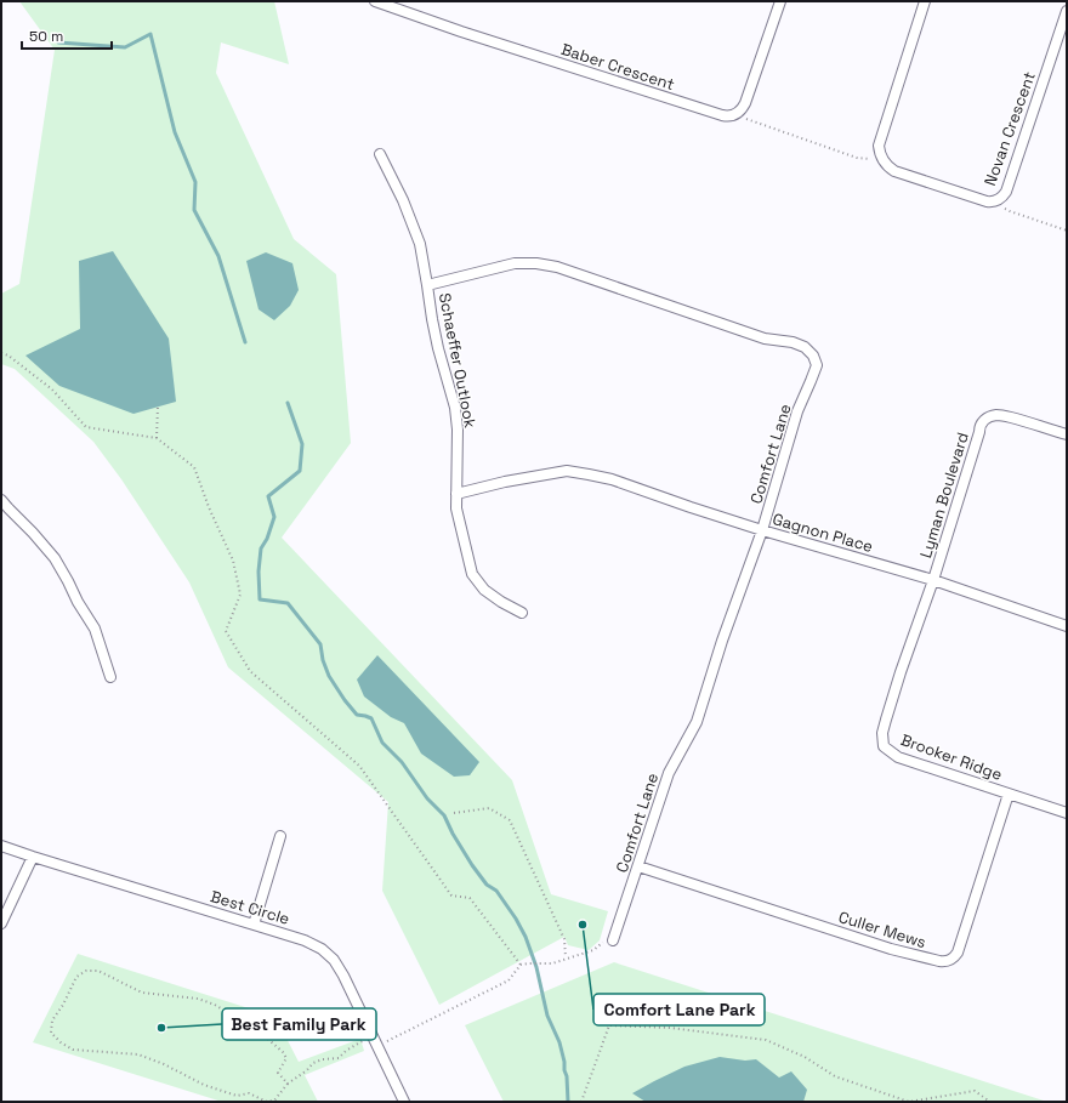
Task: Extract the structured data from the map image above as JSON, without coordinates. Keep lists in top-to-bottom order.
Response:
{
  "streets": {
    "street": [
      "Baber Crescent",
      "Novan Crescent",
      "Schaeffer Outlook",
      "Comfort Lane",
      "Lyman Boulevard",
      "Gagnon Place",
      "Brooker Ridge",
      "Best Circle",
      "Culler Mews"
    ]
  },
  "crossings": [
    ["Schaeffer Outlook", "Comfort Lane"],
    ["Schaeffer Outlook", "Gagnon Place"],
    ["Comfort Lane", "Gagnon Place"],
    ["Comfort Lane", "Culler Mews"],
    ["Lyman Boulevard", "Gagnon Place"],
    ["Lyman Boulevard", "Brooker Ridge"],
    ["Gagnon Place", "Brooker Ridge"],
    ["Brooker Ridge", "Culler Mews"]
  ],
  "places": ["Comfort Lane Park", "Best Family Park"],
  "scale_bar": "50 m"
}
